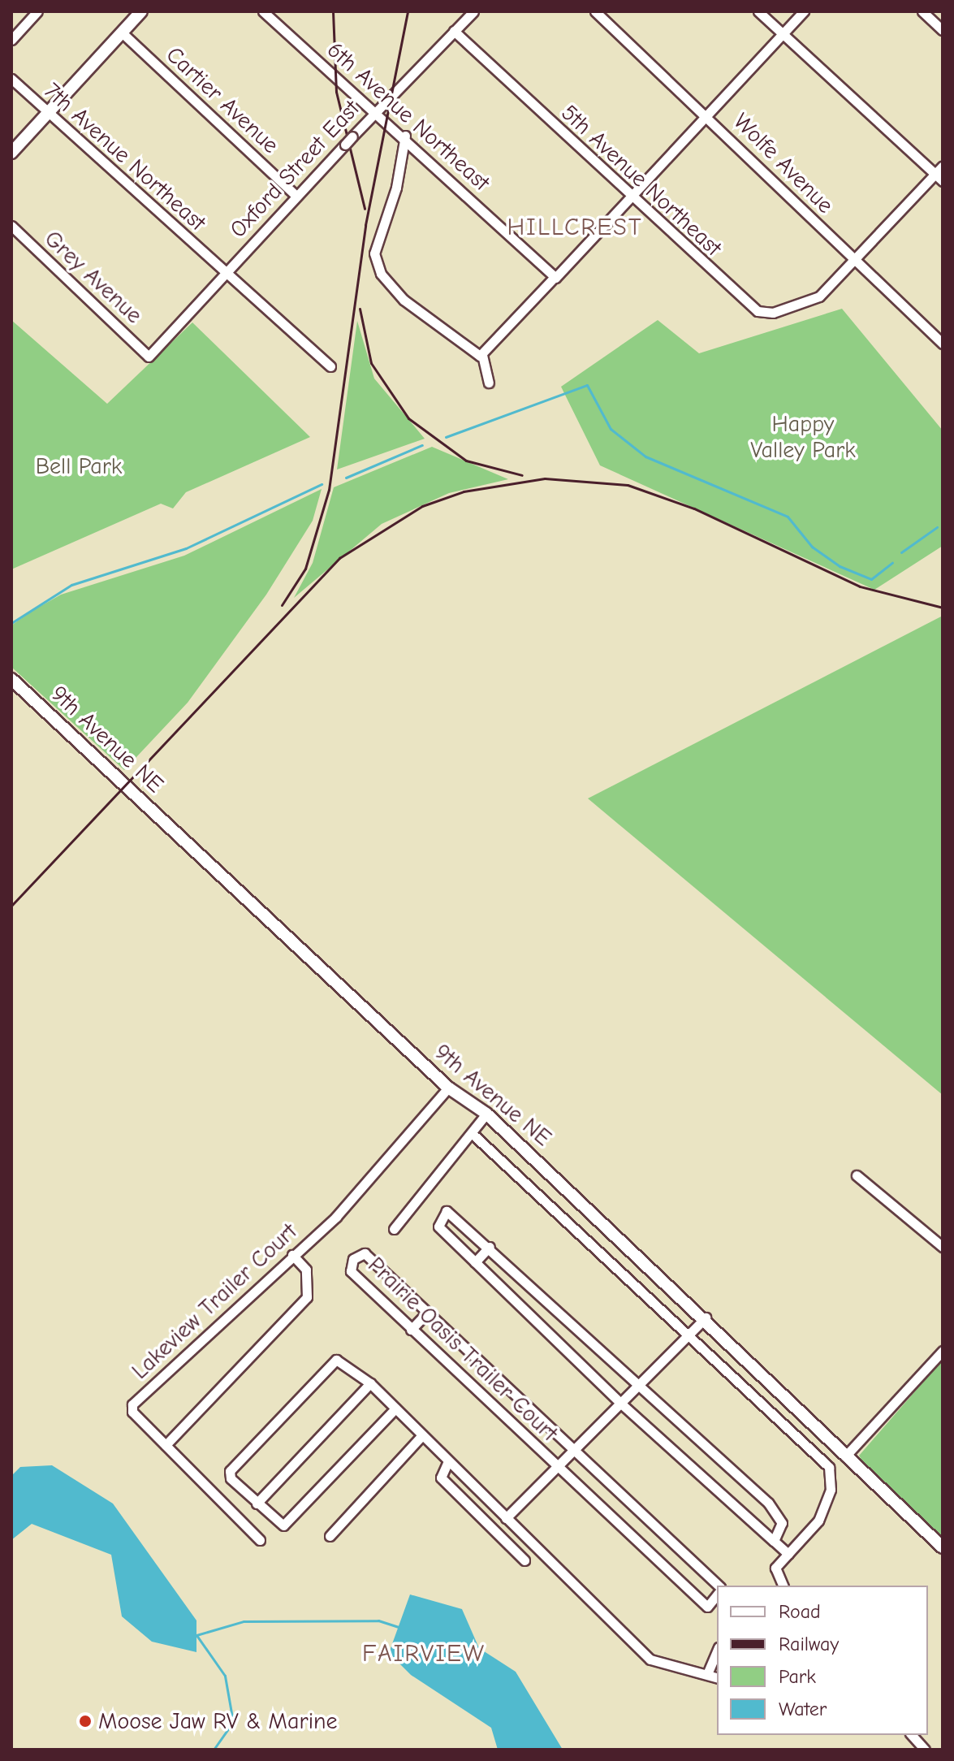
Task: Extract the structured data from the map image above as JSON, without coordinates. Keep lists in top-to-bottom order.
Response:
{
  "streets": {
    "street": [
      "Cartier Avenue",
      "6th Avenue Northeast",
      "7th Avenue Northeast",
      "Wolfe Avenue",
      "Oxford Street East",
      "5th Avenue Northeast",
      "Grey Avenue",
      "9th Avenue NE",
      "Lakeview Trailer Court",
      "Prairie Oasis Trailer Court"
    ]
  },
  "crossings": [
    ["Cartier Avenue", "Oxford Street East"],
    ["6th Avenue Northeast", "Oxford Street East"],
    ["7th Avenue Northeast", "Oxford Street East"],
    ["Wolfe Avenue", "5th Avenue Northeast"],
    ["Oxford Street East", "5th Avenue Northeast"],
    ["Oxford Street East", "Grey Avenue"],
    ["9th Avenue NE", "Lakeview Trailer Court"]
  ],
  "districts": ["HILLCREST", "FAIRVIEW"],
  "parks": ["Happy Valley Park", "Bell Park"],
  "places": ["Moose Jaw RV & Marine"],
  "legend": [
    "Road",
    "Railway",
    "Park",
    "Water"
  ]
}
